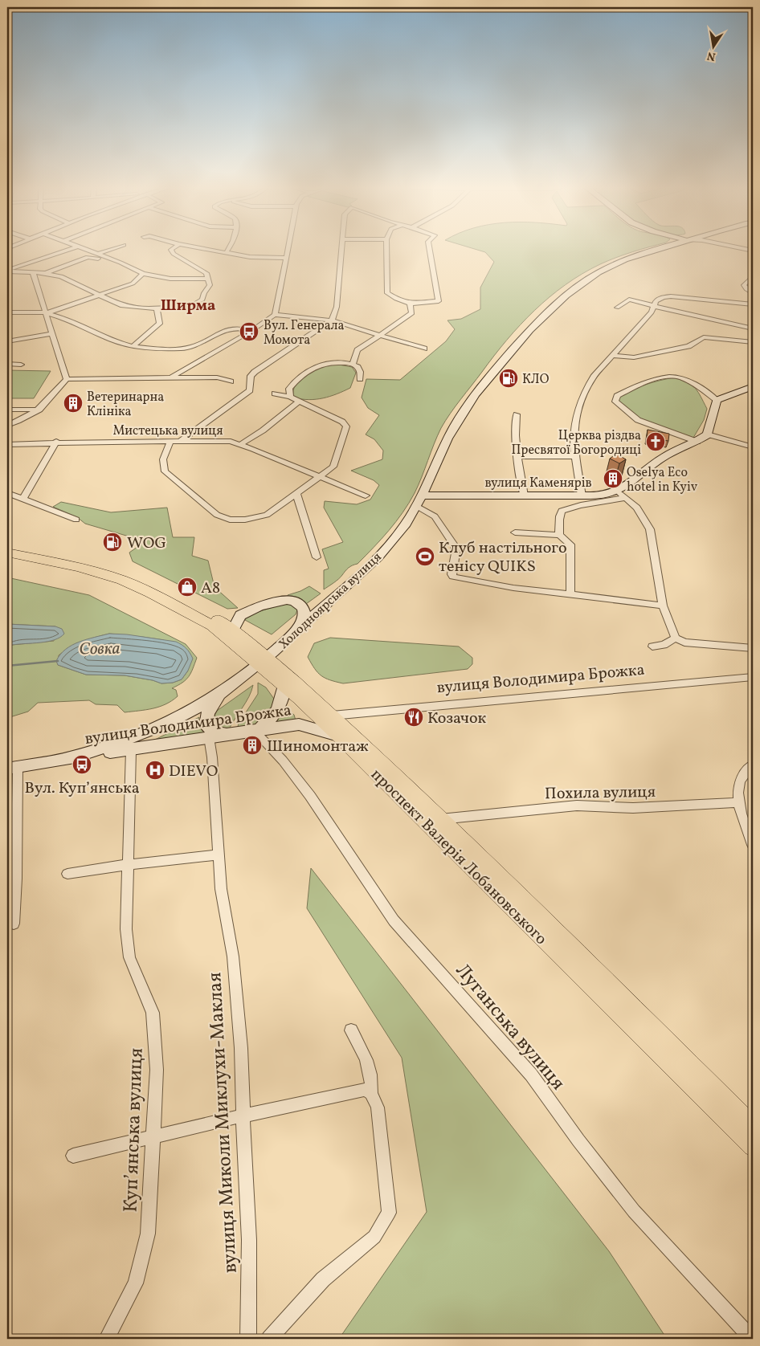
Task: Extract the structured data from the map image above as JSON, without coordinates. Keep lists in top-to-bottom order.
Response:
{
  "streets": {
    "main road": [
      "вулиця Каменярів",
      "Холодноярська вулиця",
      "вулиця Володимира Брожка",
      "проспект Валерія Лобановського"
    ],
    "street": [
      "Мистецька вулиця",
      "Похила вулиця",
      "Луганська вулиця",
      "вулиця Миколи Миклухи-Маклая",
      "Купʼянська вулиця"
    ]
  },
  "crossings": [
    ["вулиця Каменярів", "Холодноярська вулиця"],
    ["Холодноярська вулиця", "вулиця Володимира Брожка"],
    ["Холодноярська вулиця", "проспект Валерія Лобановського"],
    ["вулиця Володимира Брожка", "проспект Валерія Лобановського"],
    ["вулиця Володимира Брожка", "Луганська вулиця"],
    ["вулиця Володимира Брожка", "вулиця Миколи Миклухи-Маклая"],
    ["вулиця Володимира Брожка", "Купʼянська вулиця"],
    ["Похила вулиця", "проспект Валерія Лобановського"]
  ],
  "districts": ["Ширма"],
  "water": ["Совка"],
  "places": {
    "bus stop": ["Вул. Генерала Момота", "Вул. Куп’янська"],
    "fuel station": ["КЛО", "WOG"],
    "building": ["Ветеринарна Клініка", "Oselya Eco hotel in Kyiv", "Шиномонтаж"],
    "church": ["Церква різдва Пресвятої Богородиці"],
    "sports": ["Клуб настільного тенісу QUIKS"],
    "shop": ["А8"],
    "restaurant": ["Козачок"],
    "hospital": ["DIEVO"]
  },
  "north": "bottom"
}
